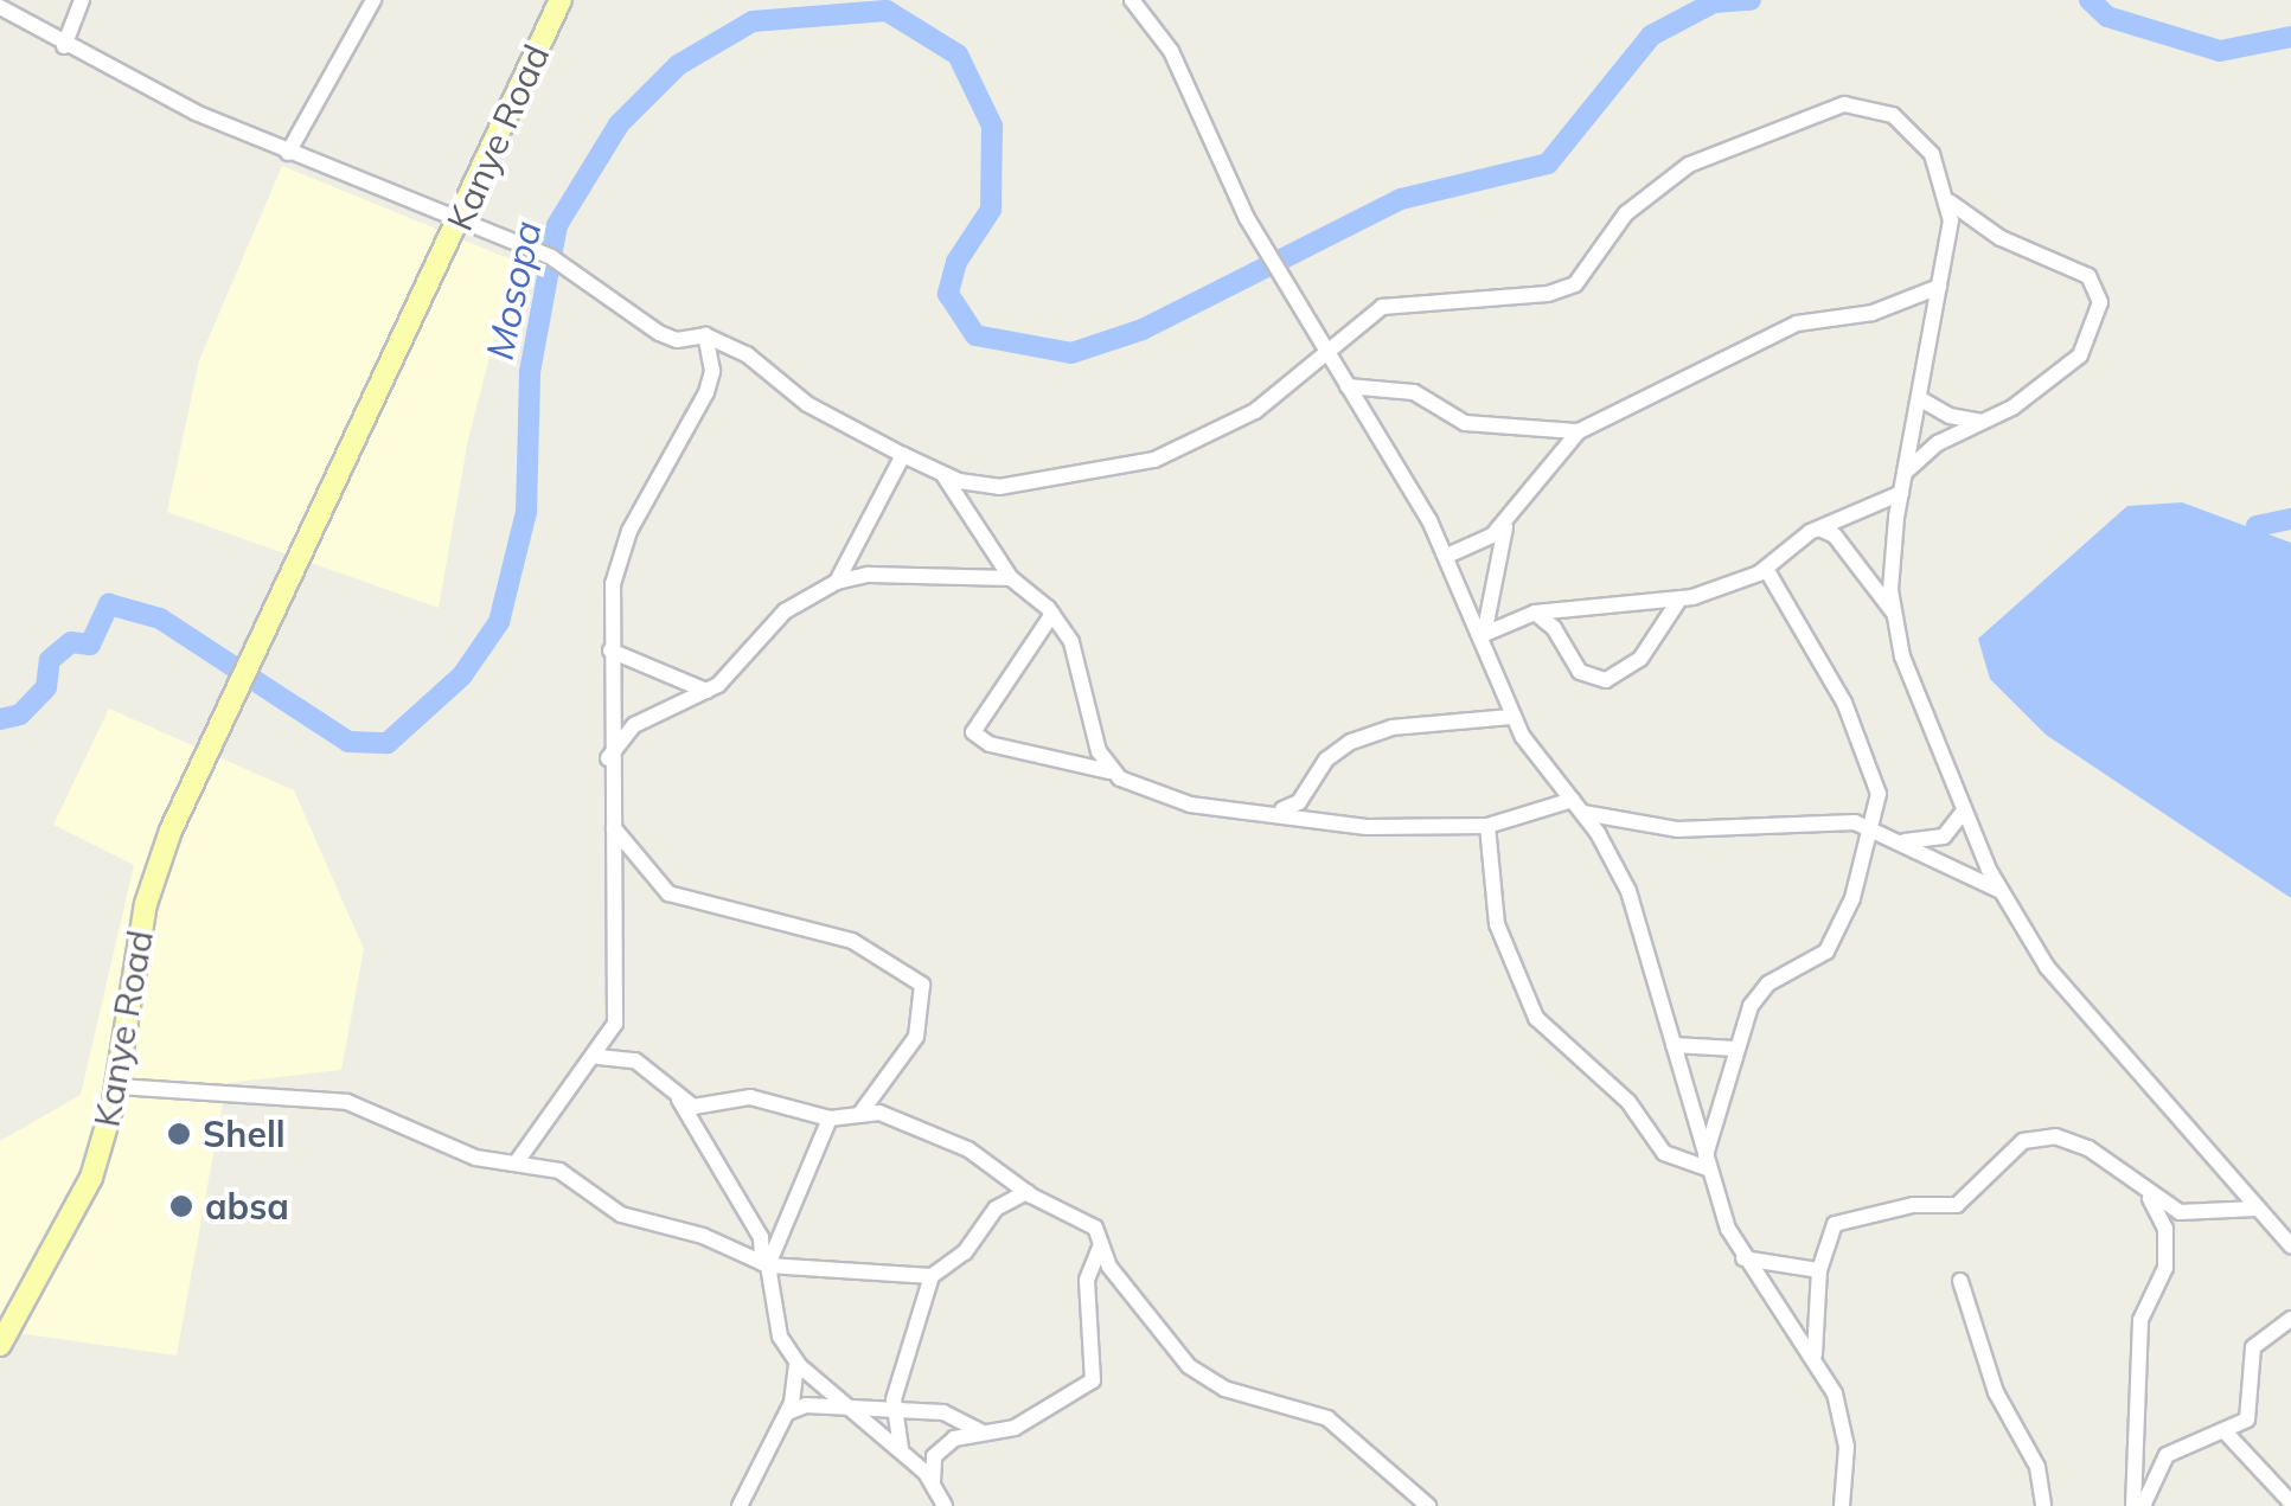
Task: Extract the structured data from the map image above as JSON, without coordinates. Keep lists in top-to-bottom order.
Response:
{
  "streets": {
    "main road": ["Kanye Road"]
  },
  "water": ["Mosopa"],
  "places": ["Shell", "absa"]
}
